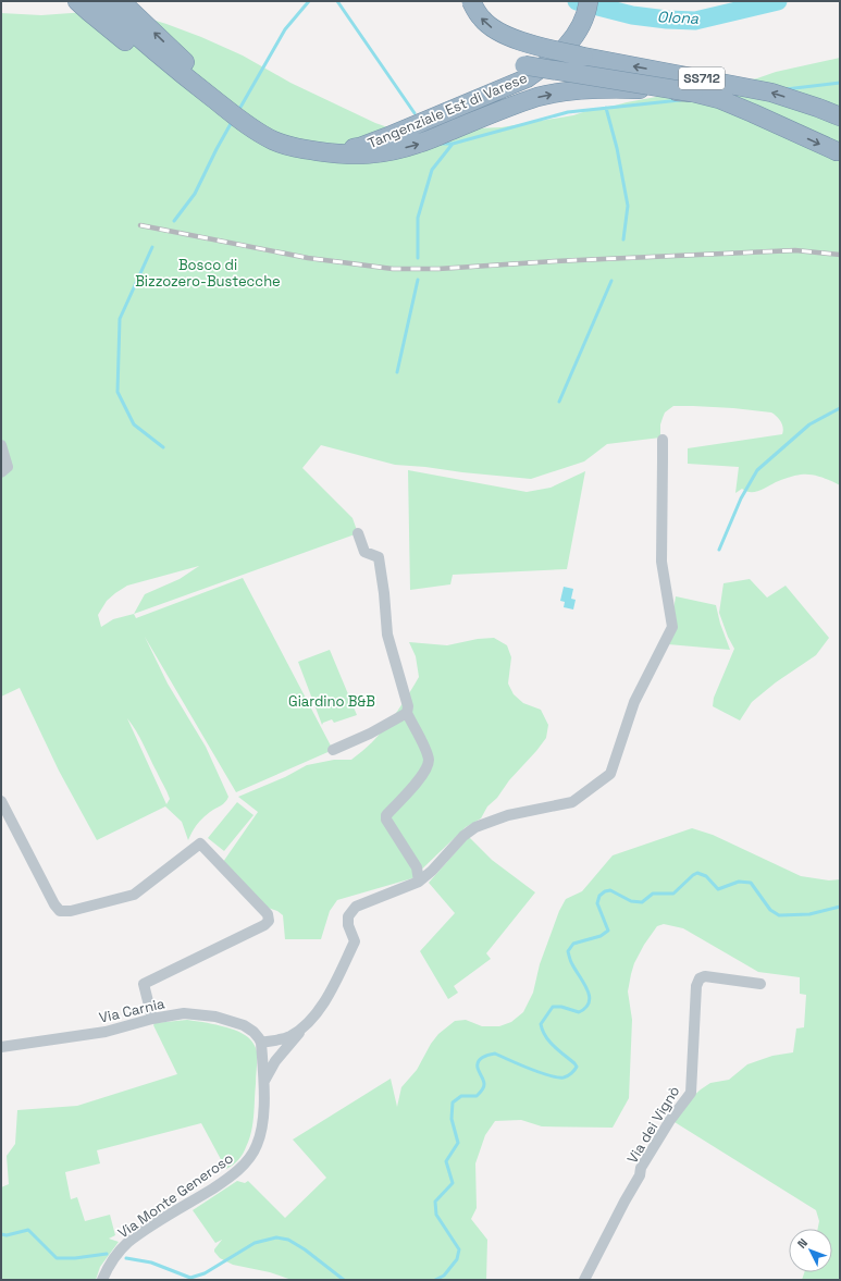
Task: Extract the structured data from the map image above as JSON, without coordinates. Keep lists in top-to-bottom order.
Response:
{
  "streets": {
    "highway": ["SS712", "Tangenziale Est di Varese"],
    "street": ["Via Carnia", "Via dei Vignò", "Via Monte Generoso"]
  },
  "crossings": [
    ["Via Carnia", "Via Monte Generoso"]
  ],
  "water": ["Olona"],
  "parks": ["Bosco di Bizzozero-Bustecche", "Giardino B&B"],
  "north": "top left"
}
